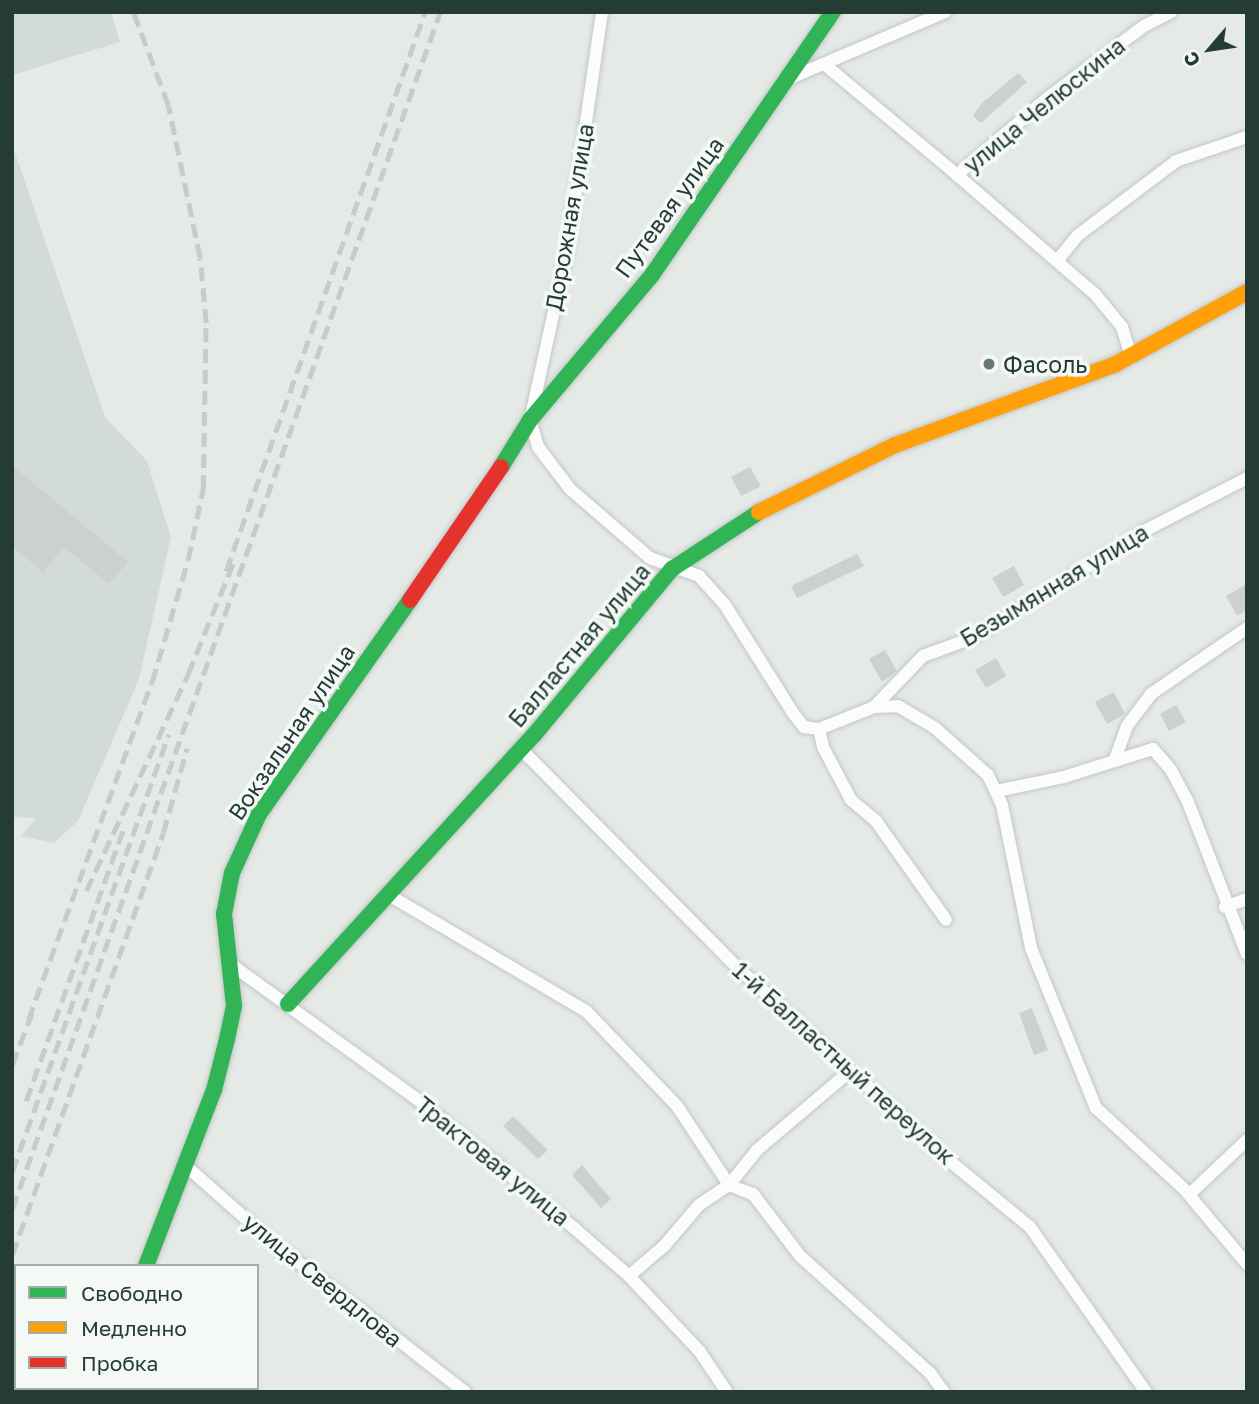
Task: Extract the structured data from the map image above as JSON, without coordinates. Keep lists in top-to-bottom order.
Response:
{
  "streets": {
    "street": [
      "улица Челюскина",
      "Путевая улица",
      "Дорожная улица",
      "Безымянная улица",
      "Балластная улица",
      "Вокзальная улица",
      "1-й Балластный переулок",
      "Трактовая улица",
      "улица Свердлова"
    ]
  },
  "crossings": [
    ["Путевая улица", "Дорожная улица"],
    ["Путевая улица", "Вокзальная улица"],
    ["Дорожная улица", "Вокзальная улица"],
    ["Балластная улица", "1-й Балластный переулок"],
    ["Балластная улица", "Трактовая улица"],
    ["Вокзальная улица", "Трактовая улица"],
    ["Вокзальная улица", "улица Свердлова"]
  ],
  "places": ["Фасоль"],
  "legend": ["Свободно", "Медленно", "Пробка"],
  "north": "bottom left"
}
